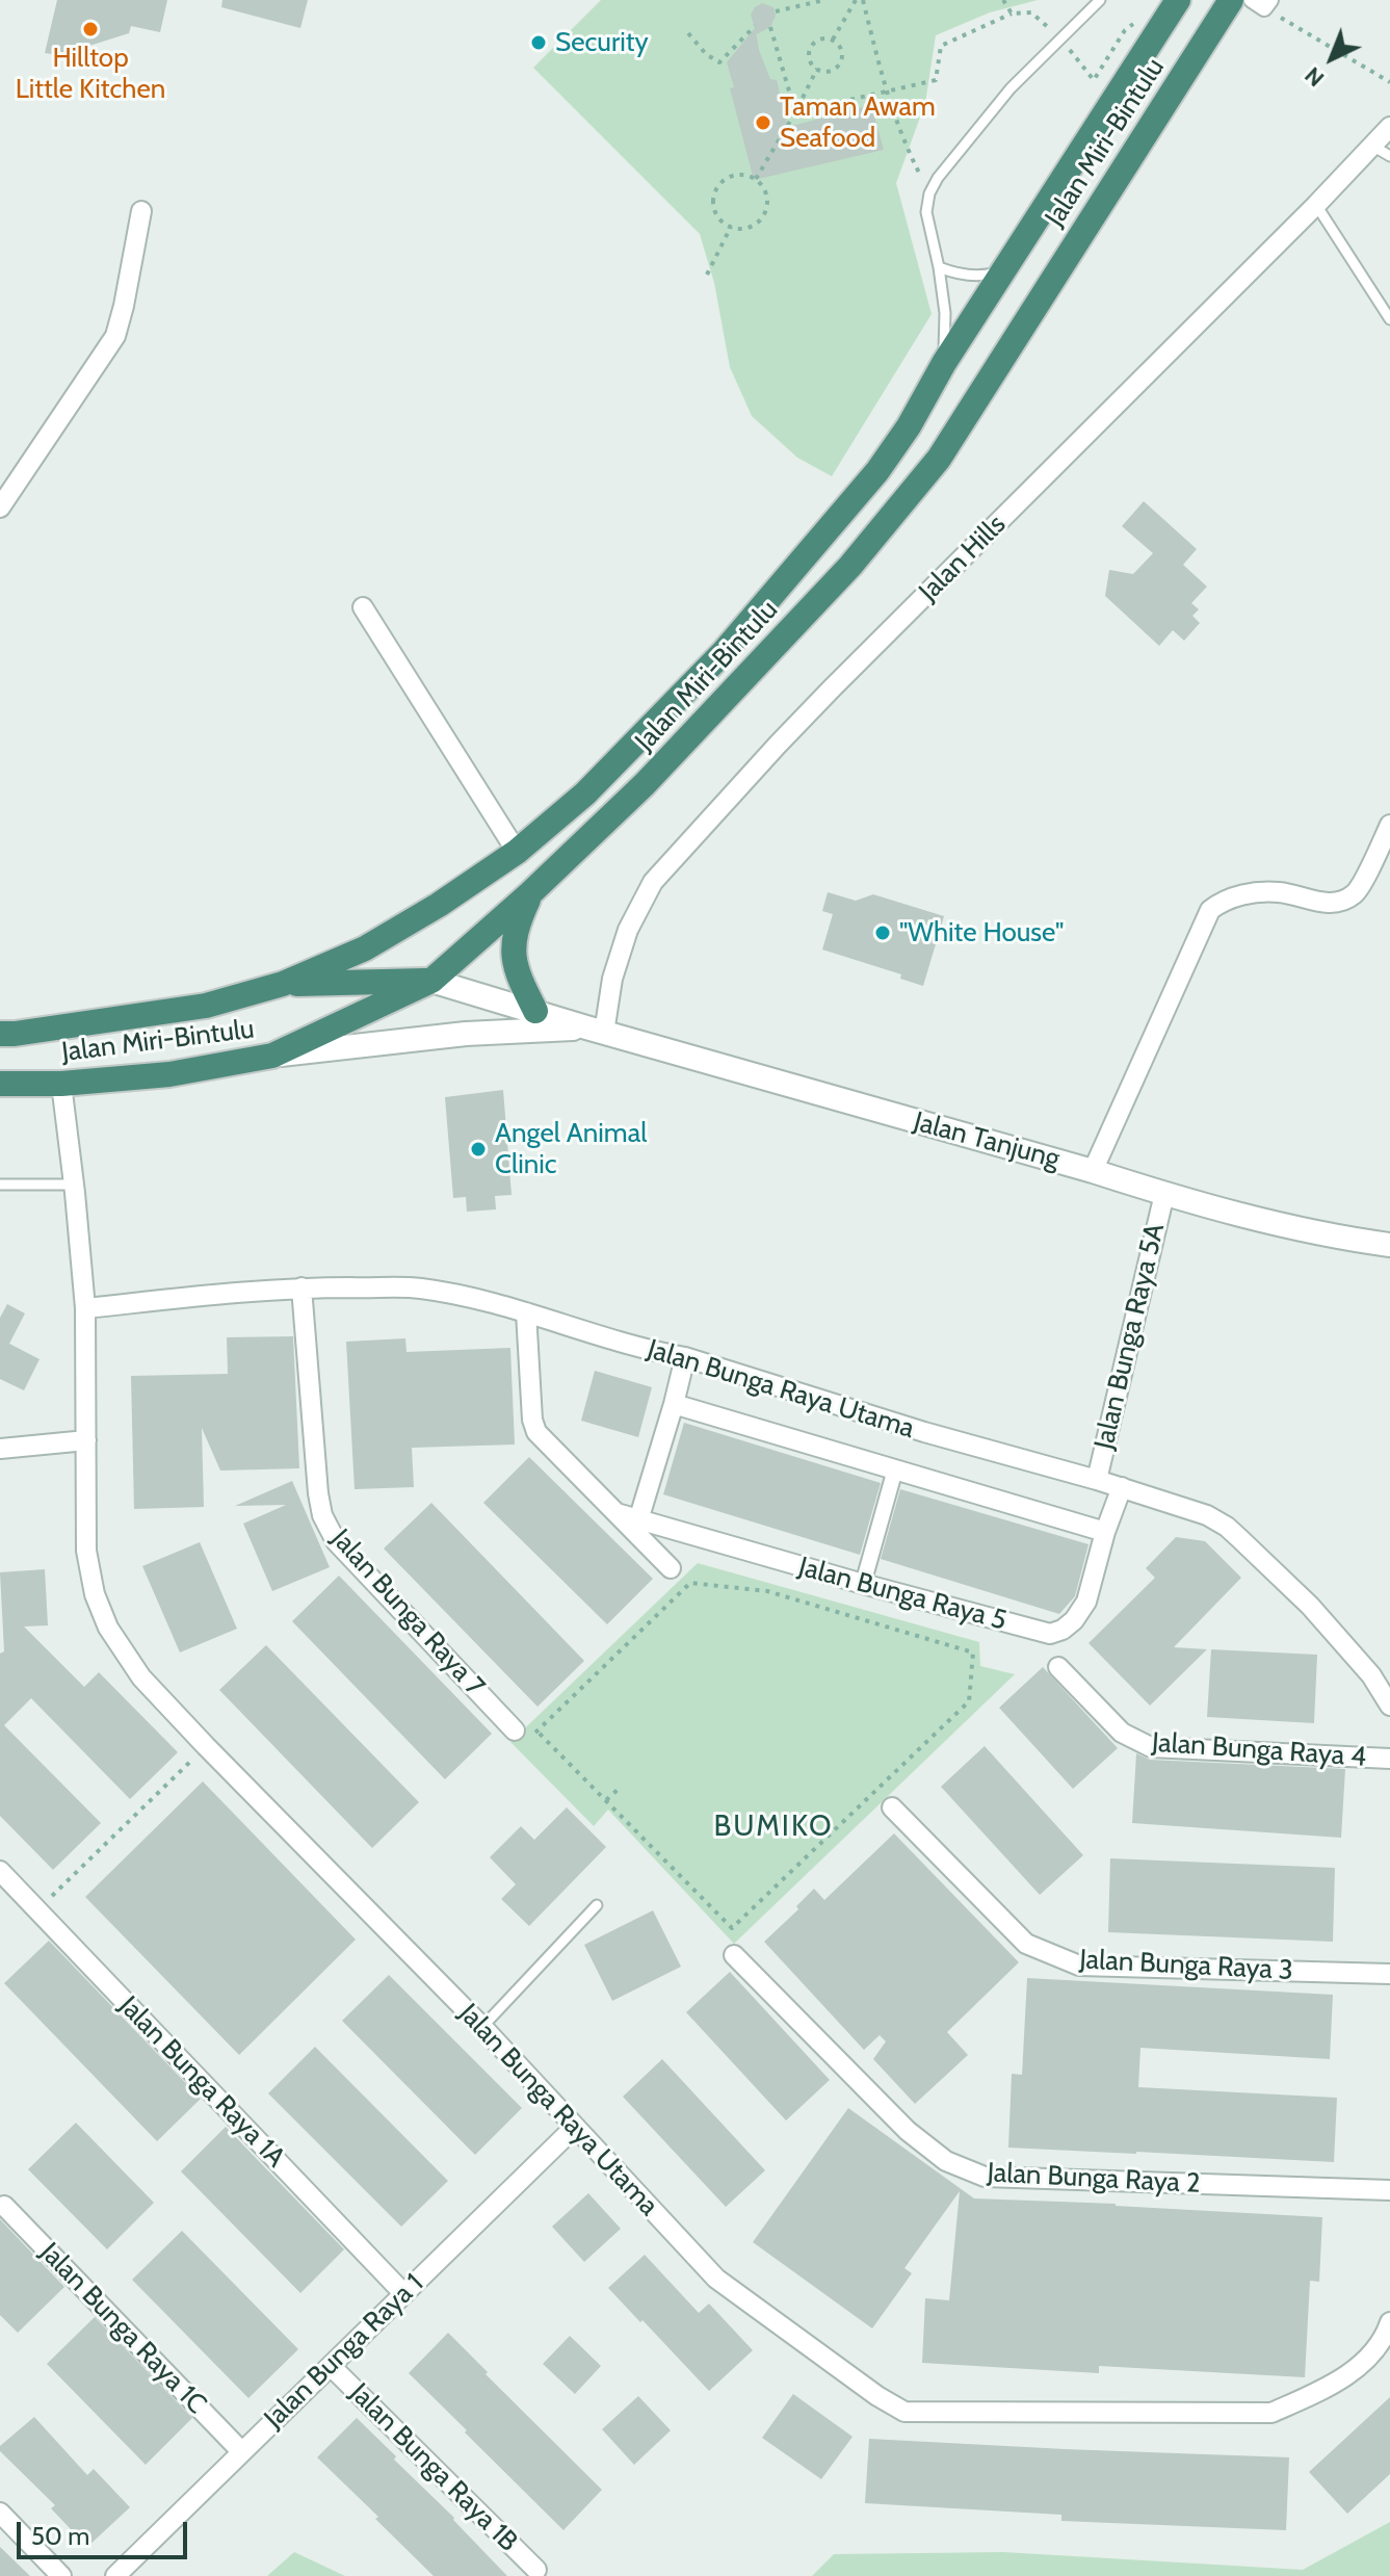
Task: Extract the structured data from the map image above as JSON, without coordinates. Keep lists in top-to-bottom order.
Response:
{
  "streets": {
    "highway": ["Jalan Miri-Bintulu"],
    "street": [
      "Jalan Hills",
      "Jalan Tanjung",
      "Jalan Bunga Raya 5A",
      "Jalan Bunga Raya Utama",
      "Jalan Bunga Raya 5",
      "Jalan Bunga Raya 7",
      "Jalan Bunga Raya 4",
      "Jalan Bunga Raya 3",
      "Jalan Bunga Raya 1A",
      "Jalan Bunga Raya 2",
      "Jalan Bunga Raya 1C",
      "Jalan Bunga Raya 1",
      "Jalan Bunga Raya 1B"
    ]
  },
  "crossings": [
    ["Jalan Miri-Bintulu", "Jalan Tanjung"],
    ["Jalan Miri-Bintulu", "Jalan Bunga Raya Utama"],
    ["Jalan Hills", "Jalan Tanjung"],
    ["Jalan Tanjung", "Jalan Bunga Raya 5A"],
    ["Jalan Bunga Raya 5A", "Jalan Bunga Raya Utama"],
    ["Jalan Bunga Raya Utama", "Jalan Bunga Raya 5"],
    ["Jalan Bunga Raya Utama", "Jalan Bunga Raya 7"],
    ["Jalan Bunga Raya Utama", "Jalan Bunga Raya 1"],
    ["Jalan Bunga Raya 1A", "Jalan Bunga Raya 1"],
    ["Jalan Bunga Raya 1C", "Jalan Bunga Raya 1"],
    ["Jalan Bunga Raya 1", "Jalan Bunga Raya 1B"]
  ],
  "districts": ["BUMIKO"],
  "places": [
    "Hilltop Little Kitchen",
    "Security",
    "Taman Awam Seafood",
    "\"White House\"",
    "Angel Animal Clinic"
  ],
  "scale_bar": "50 m",
  "north": "bottom left"
}
